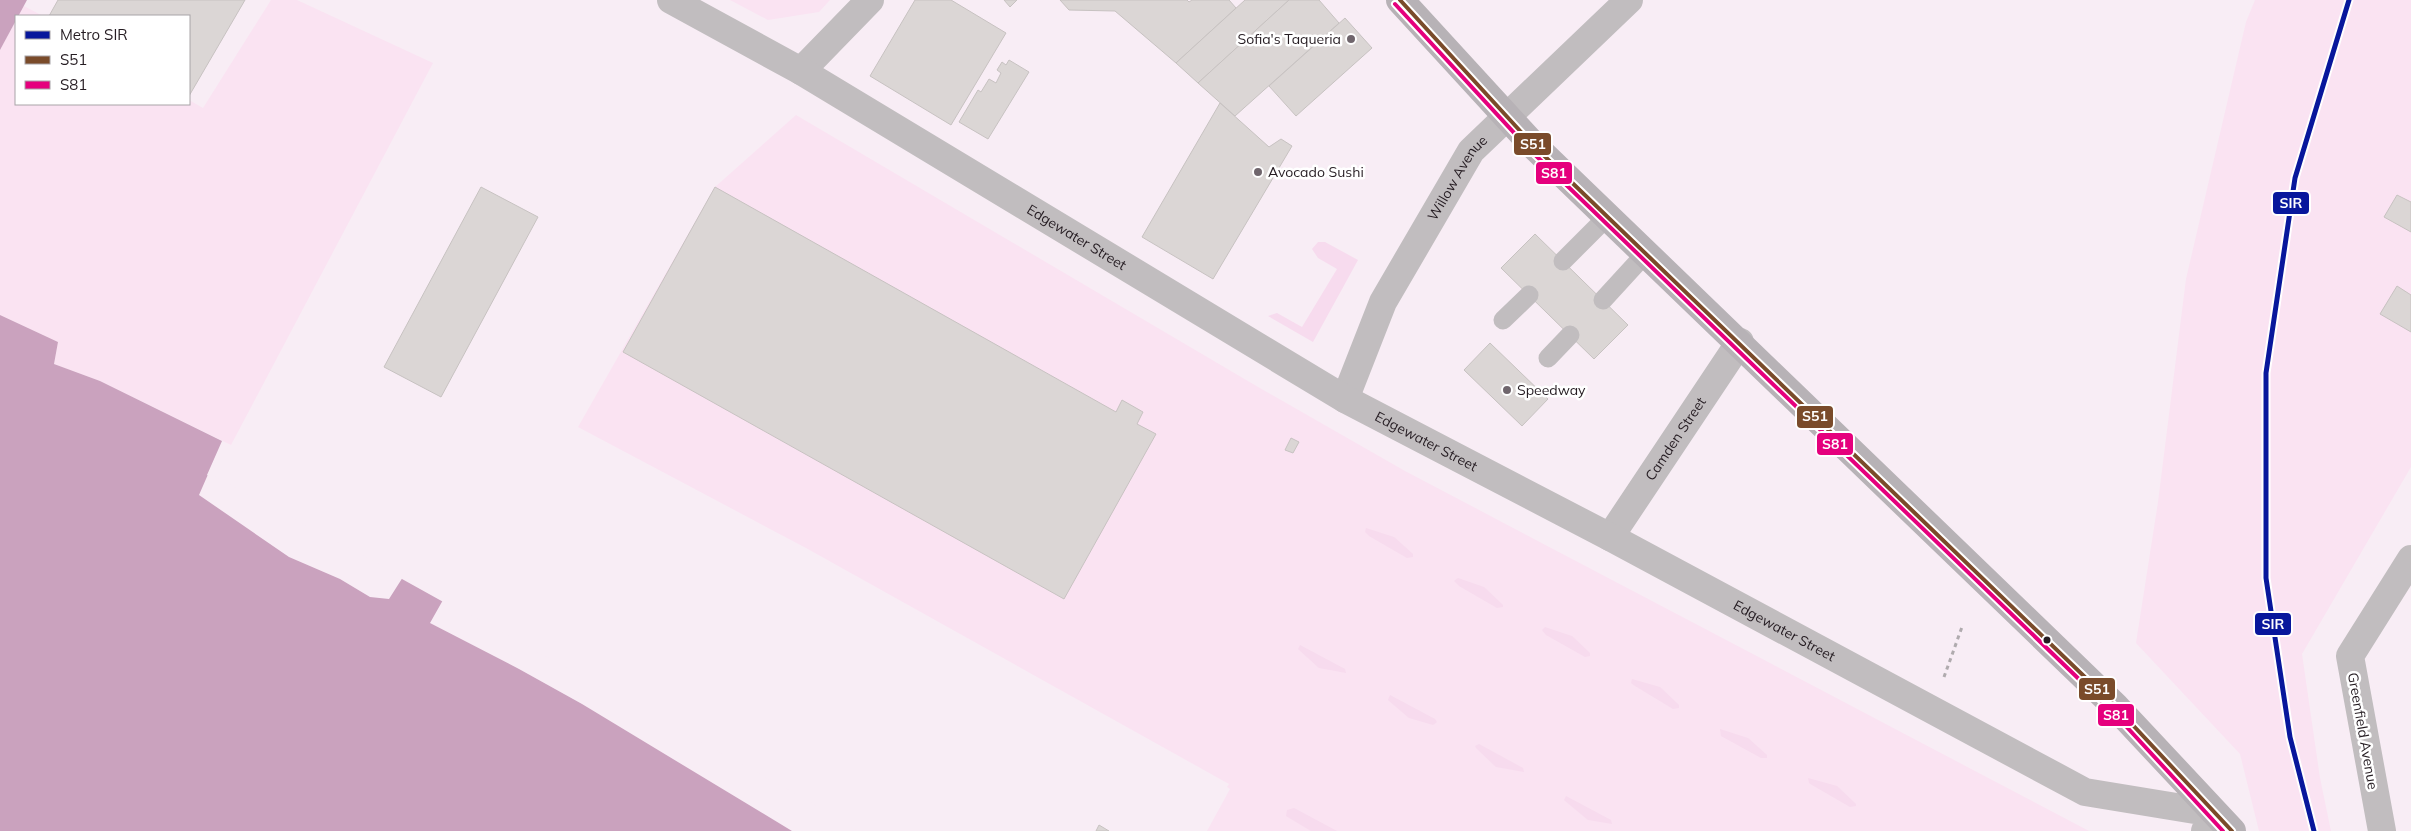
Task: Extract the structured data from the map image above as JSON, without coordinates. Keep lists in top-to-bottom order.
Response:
{
  "streets": {
    "street": [
      "Willow Avenue",
      "Edgewater Street",
      "Camden Street",
      "Greenfield Avenue"
    ]
  },
  "crossings": [
    ["Willow Avenue", "Edgewater Street"],
    ["Edgewater Street", "Camden Street"]
  ],
  "places": ["Sofia's Taqueria", "Avocado Sushi", "Speedway"],
  "lines": ["metro line SIR", "transit line S51", "transit line S81"],
  "legend": ["Metro SIR", "S51", "S81"]
}
